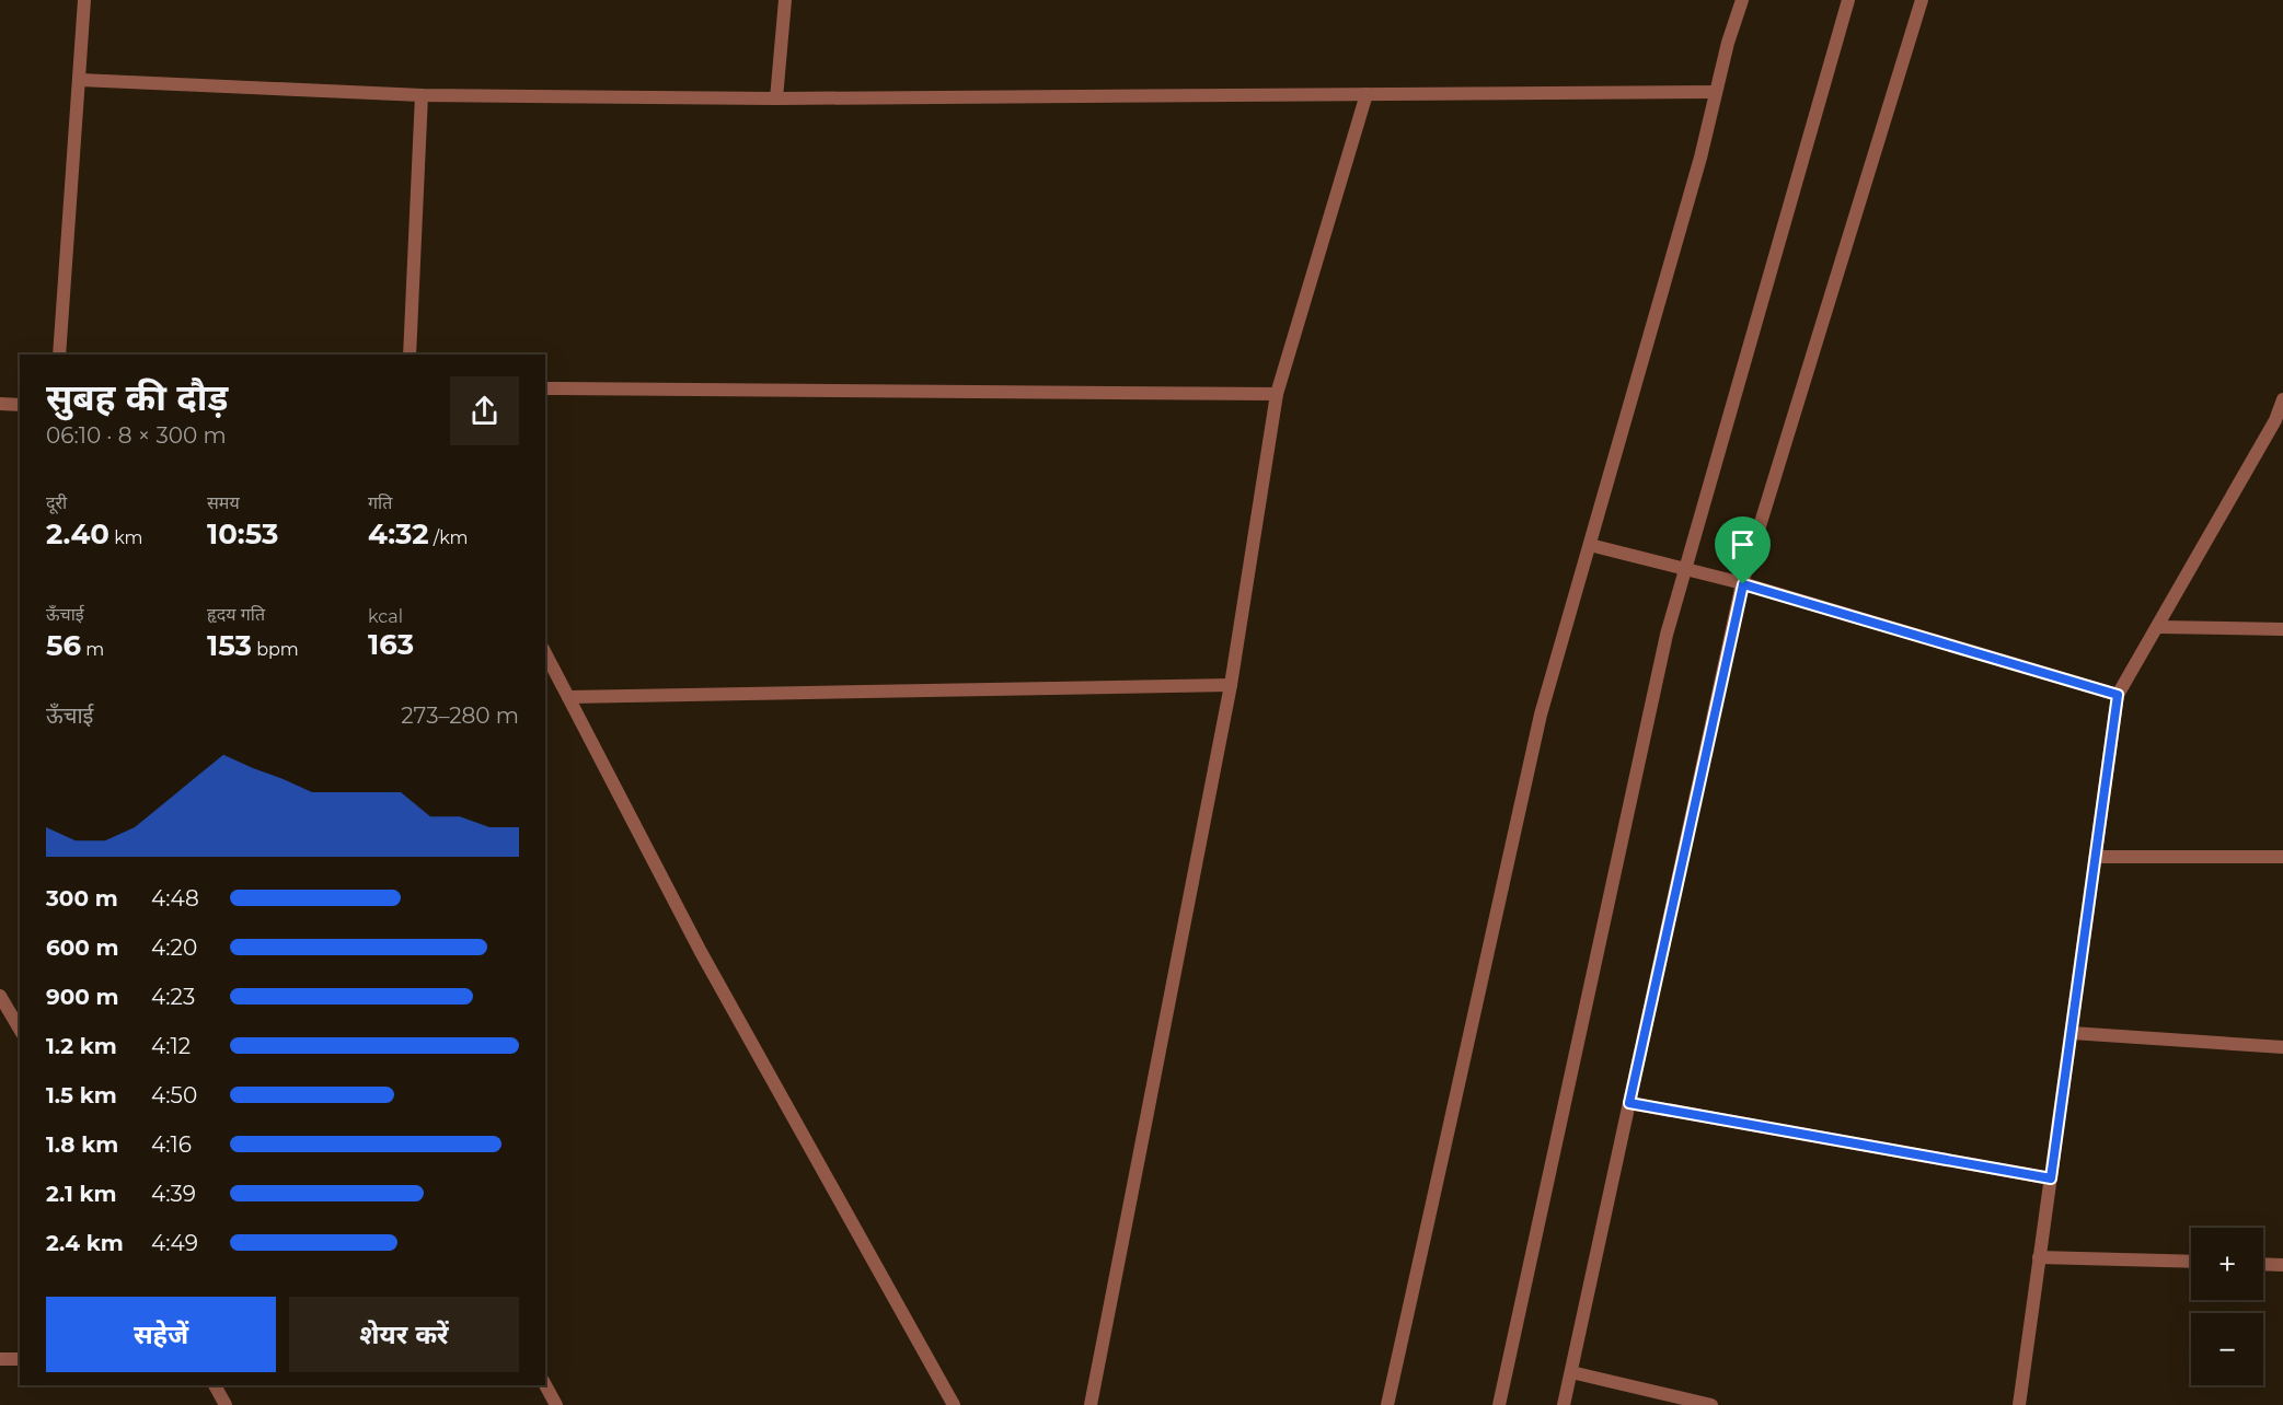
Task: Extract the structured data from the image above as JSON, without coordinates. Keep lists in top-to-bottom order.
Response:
{
  "page": {
    "heading": ["सुबह की दौड़", "06:10 · 8 × 300 m"],
    "stats": [
      ["दूरी", "2.40 km"],
      ["समय", "10:53"],
      ["गति", "4:32 /km"],
      ["ऊँचाई", "56 m"],
      ["हृदय गति", "153 bpm"],
      ["kcal", "163"]
    ],
    "chart": ["ऊँचाई", "273–280 m"],
    "list": [
      {
        "name": "300 m",
        "note": "4:48"
      },
      {
        "name": "600 m",
        "note": "4:20"
      },
      {
        "name": "900 m",
        "note": "4:23"
      },
      {
        "name": "1.2 km",
        "note": "4:12"
      },
      {
        "name": "1.5 km",
        "note": "4:50"
      },
      {
        "name": "1.8 km",
        "note": "4:16"
      },
      {
        "name": "2.1 km",
        "note": "4:39"
      },
      {
        "name": "2.4 km",
        "note": "4:49"
      }
    ],
    "map_buttons": ["+", "−"],
    "buttons": ["सहेजें", "शेयर करें"]
  }
}
